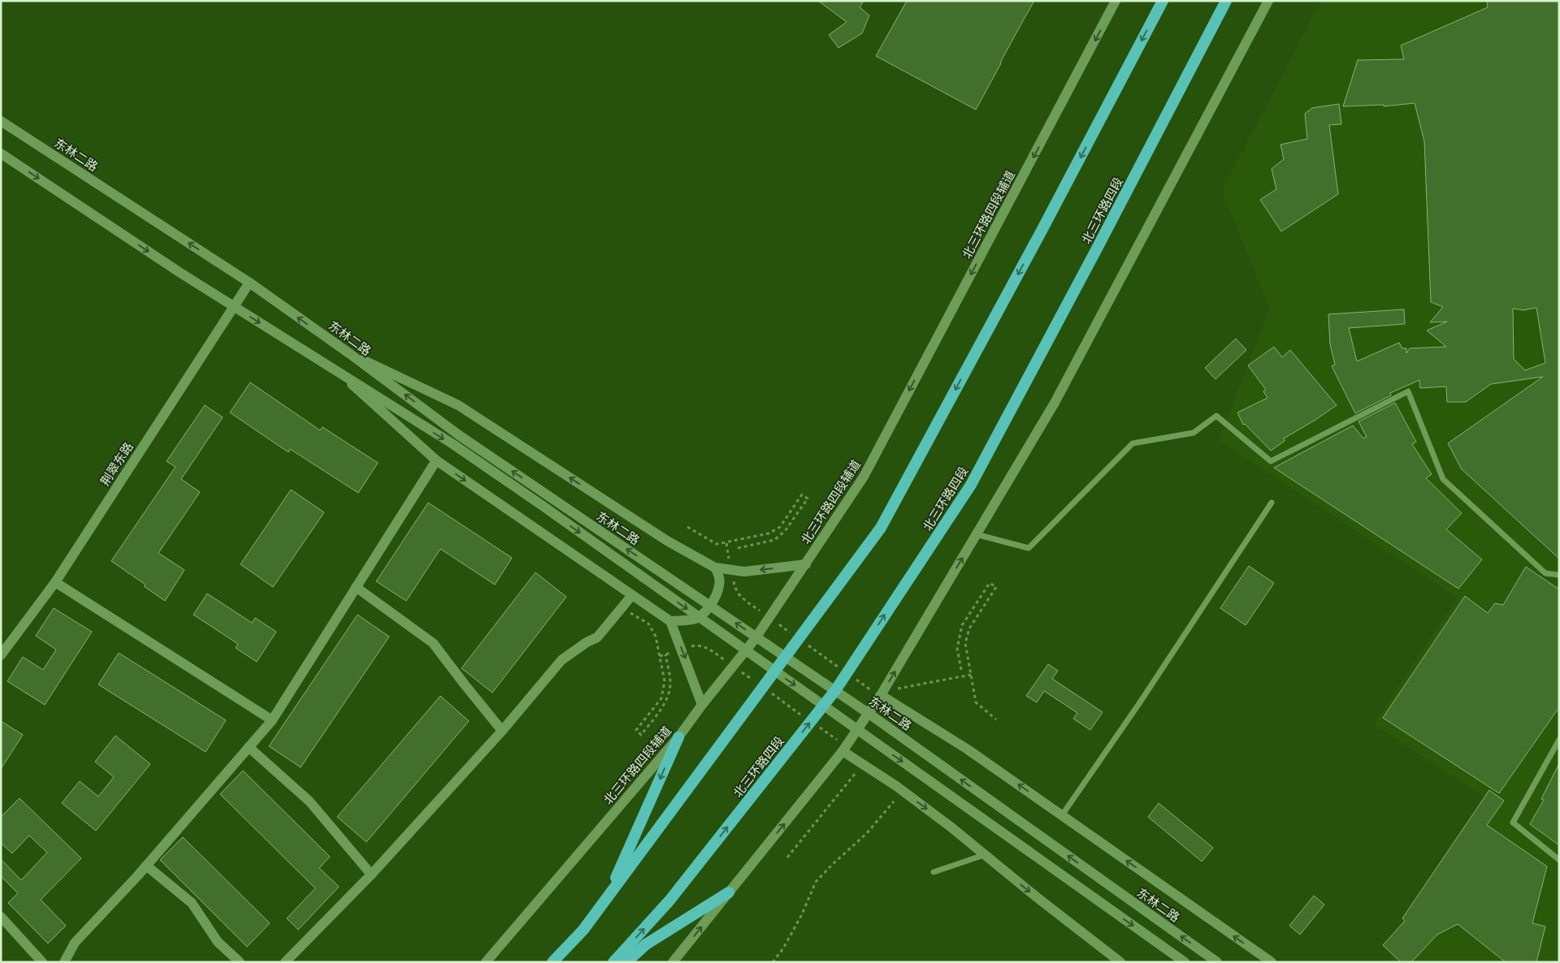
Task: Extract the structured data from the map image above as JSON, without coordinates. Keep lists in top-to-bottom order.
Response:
{
  "streets": {
    "highway": ["北三环路四段"],
    "main road": ["东林二路", "北三环路四段辅道", "荆翠东路"]
  },
  "crossings": [
    ["东林二路", "荆翠东路"]
  ],
  "one_way": ["北三环路四段辅道"]
}
